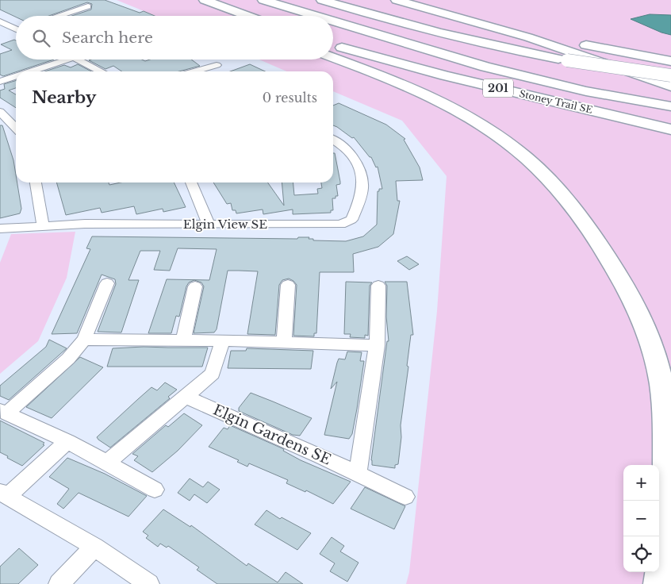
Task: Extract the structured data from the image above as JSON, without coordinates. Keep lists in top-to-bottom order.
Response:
{
  "streets": {
    "highway": ["201", "Stoney Trail SE"],
    "street": ["Elgin View SE", "Elgin Gardens SE"]
  },
  "page": {
    "search": "Search here",
    "heading": ["Nearby", "0 results"],
    "map_buttons": ["+", "−"]
  }
}
